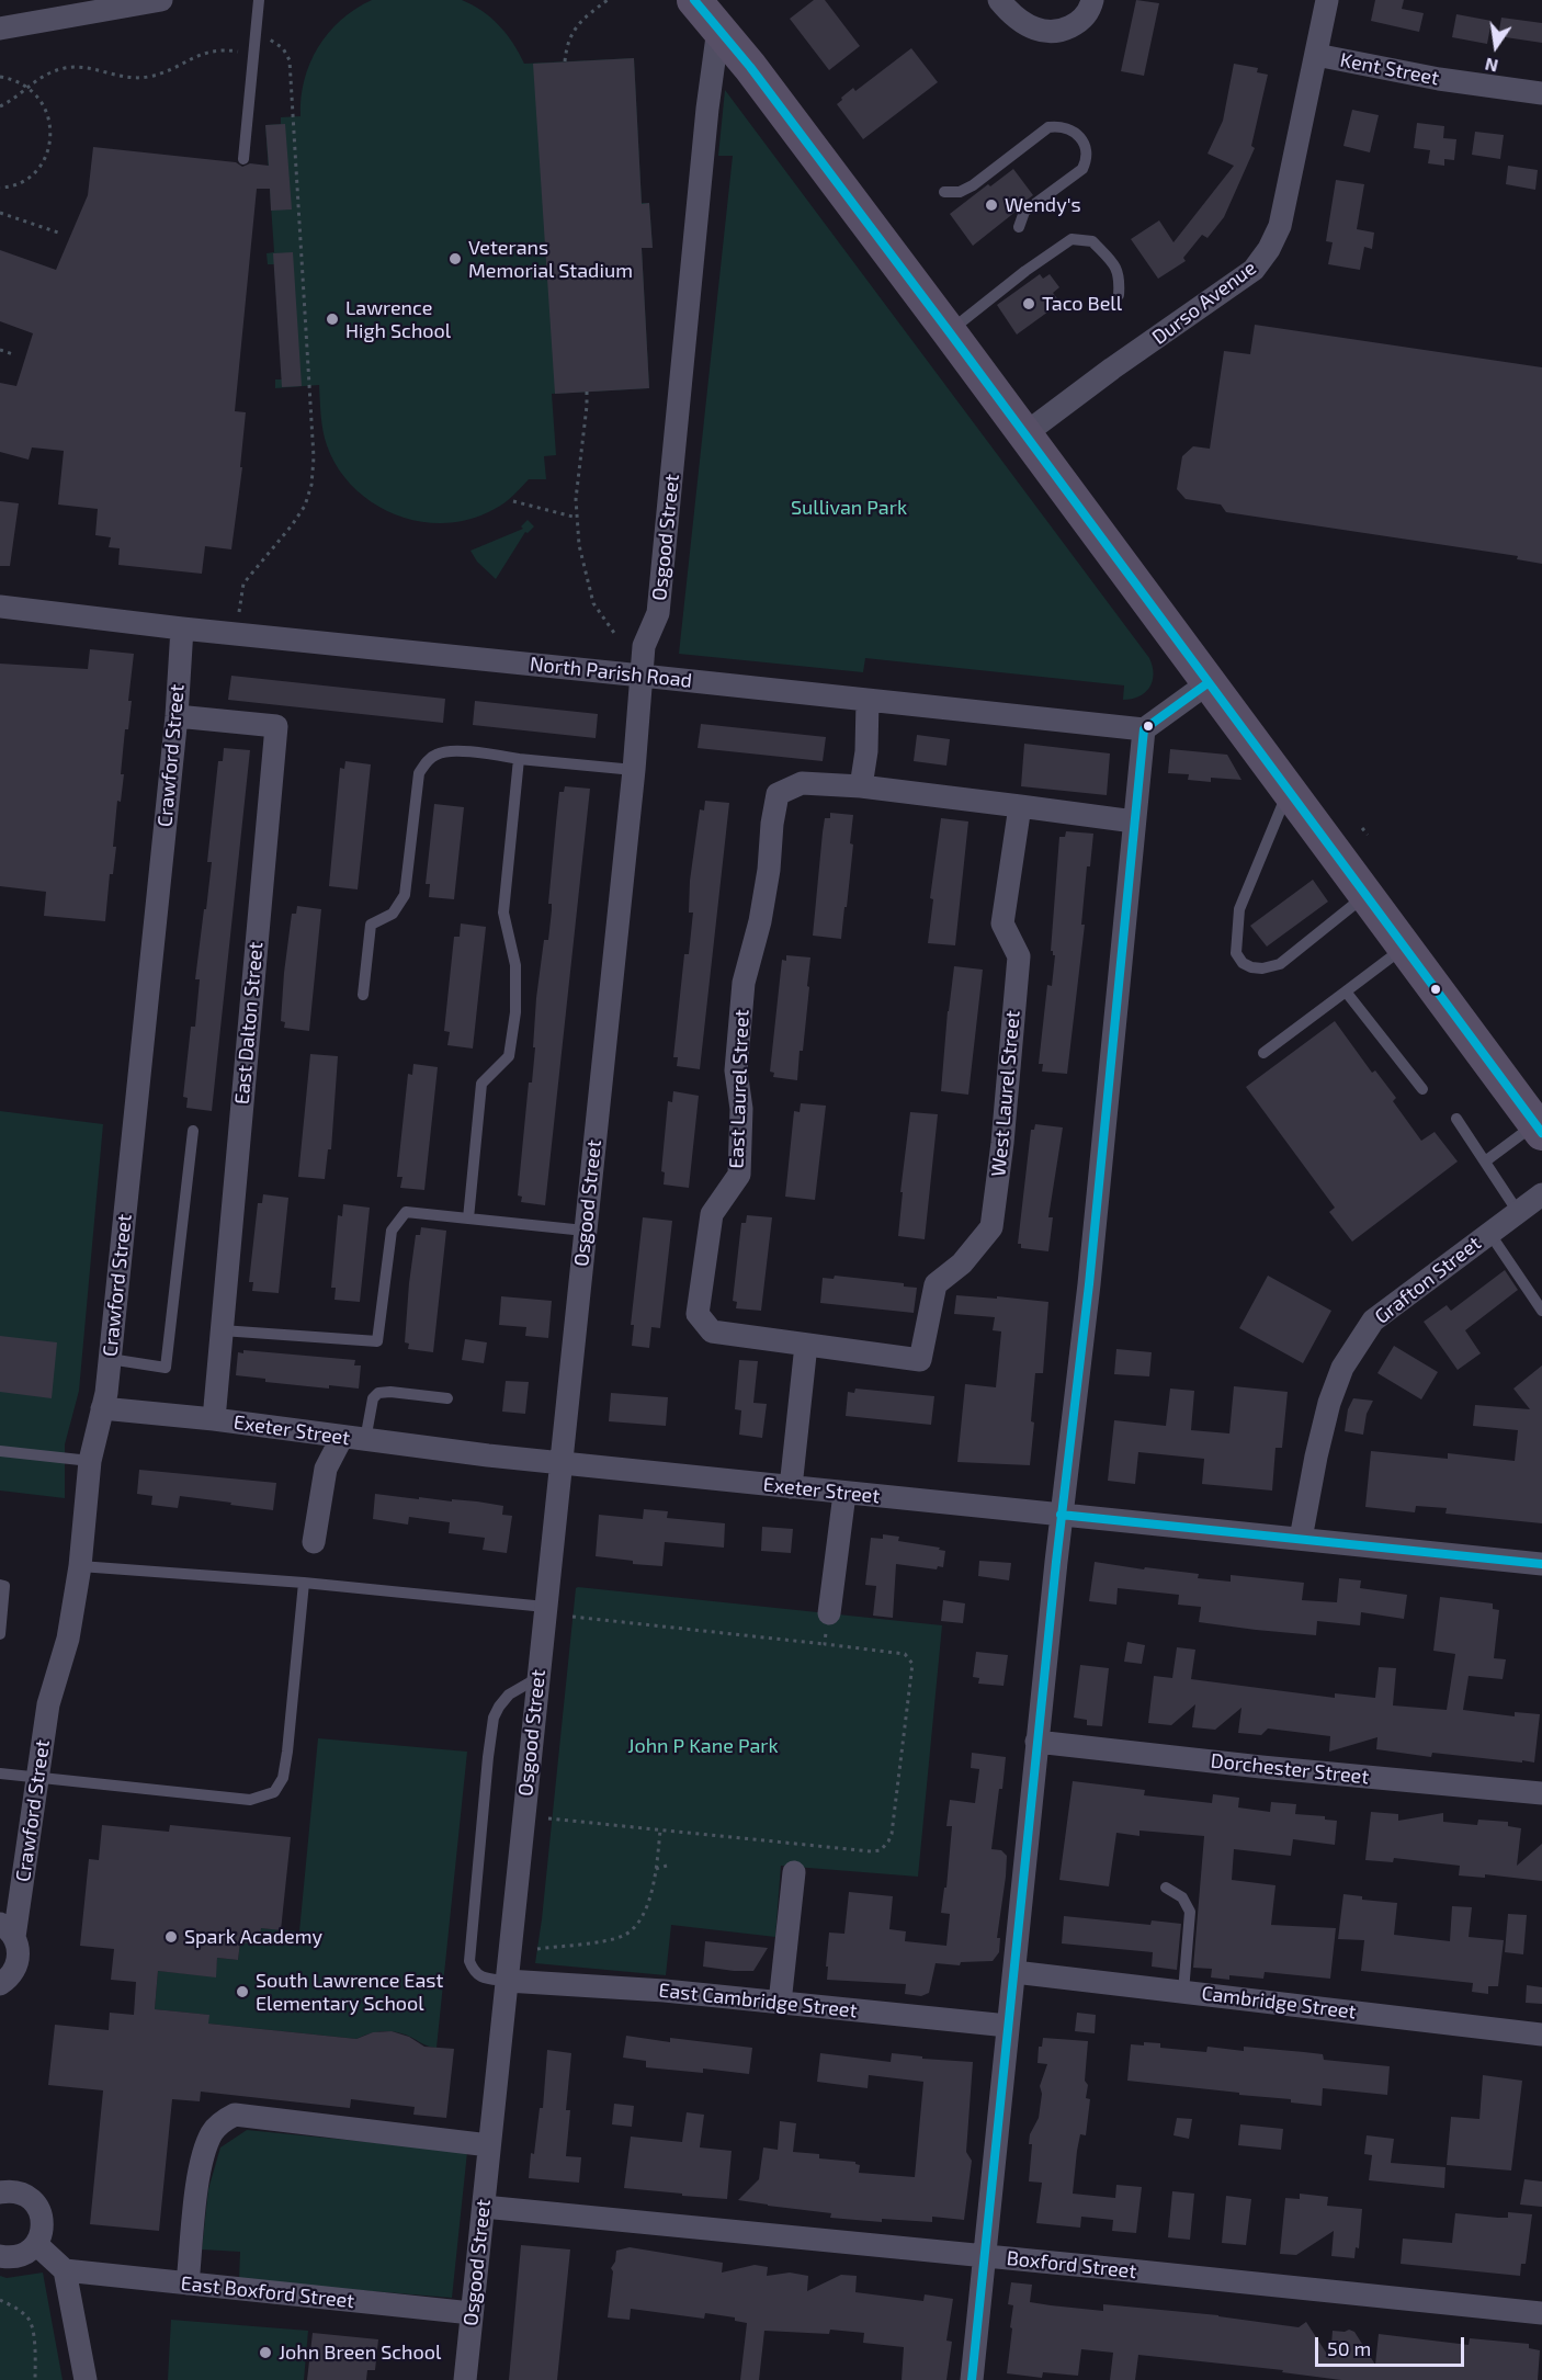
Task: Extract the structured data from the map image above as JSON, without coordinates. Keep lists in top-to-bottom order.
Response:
{
  "streets": {
    "street": [
      "Kent Street",
      "Durso Avenue",
      "Osgood Street",
      "North Parish Road",
      "Crawford Street",
      "East Dalton Street",
      "East Laurel Street",
      "West Laurel Street",
      "Grafton Street",
      "Exeter Street",
      "Dorchester Street",
      "East Cambridge Street",
      "Cambridge Street",
      "Boxford Street",
      "East Boxford Street"
    ]
  },
  "crossings": [
    ["Kent Street", "Durso Avenue"],
    ["Osgood Street", "North Parish Road"],
    ["Osgood Street", "Exeter Street"],
    ["Osgood Street", "East Cambridge Street"],
    ["Osgood Street", "Boxford Street"],
    ["Osgood Street", "East Boxford Street"],
    ["North Parish Road", "Crawford Street"],
    ["Crawford Street", "East Dalton Street"],
    ["Crawford Street", "Exeter Street"],
    ["East Dalton Street", "Exeter Street"],
    ["East Laurel Street", "West Laurel Street"],
    ["Grafton Street", "Exeter Street"]
  ],
  "parks": ["Sullivan Park", "John P Kane Park"],
  "places": [
    "Wendy's",
    "Veterans Memorial Stadium",
    "Taco Bell",
    "Lawrence High School",
    "Spark Academy",
    "South Lawrence East Elementary School",
    "John Breen School"
  ],
  "scale_bar": "50 m",
  "north": "bottom"
}
